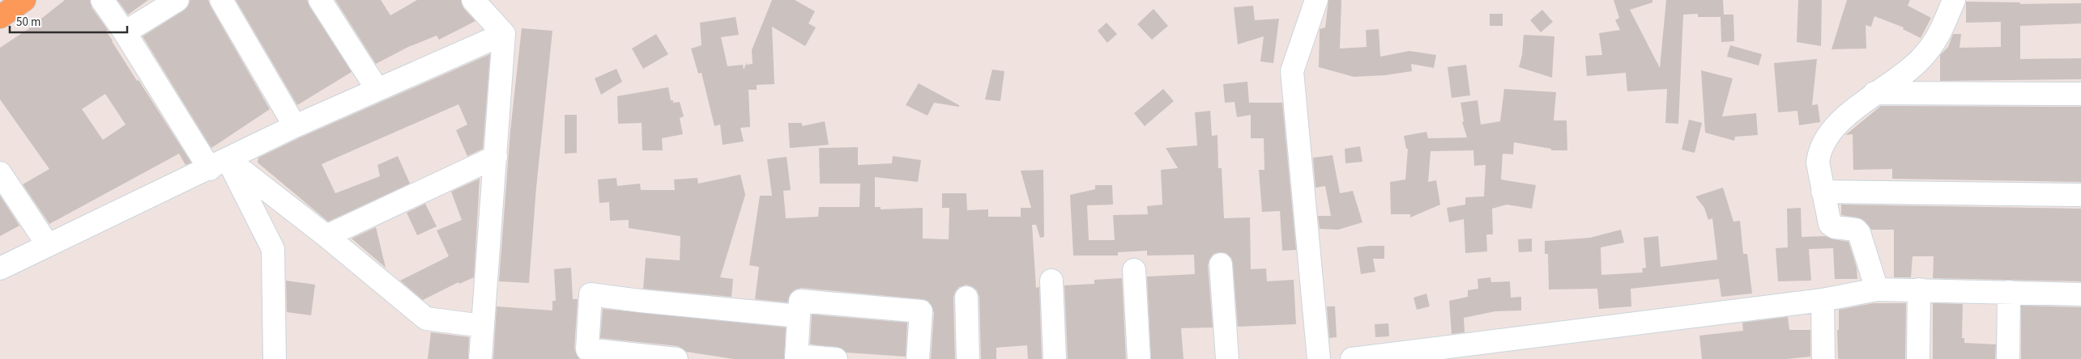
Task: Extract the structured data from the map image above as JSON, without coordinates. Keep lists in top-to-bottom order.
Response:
{
  "scale_bar": "50 m"
}
